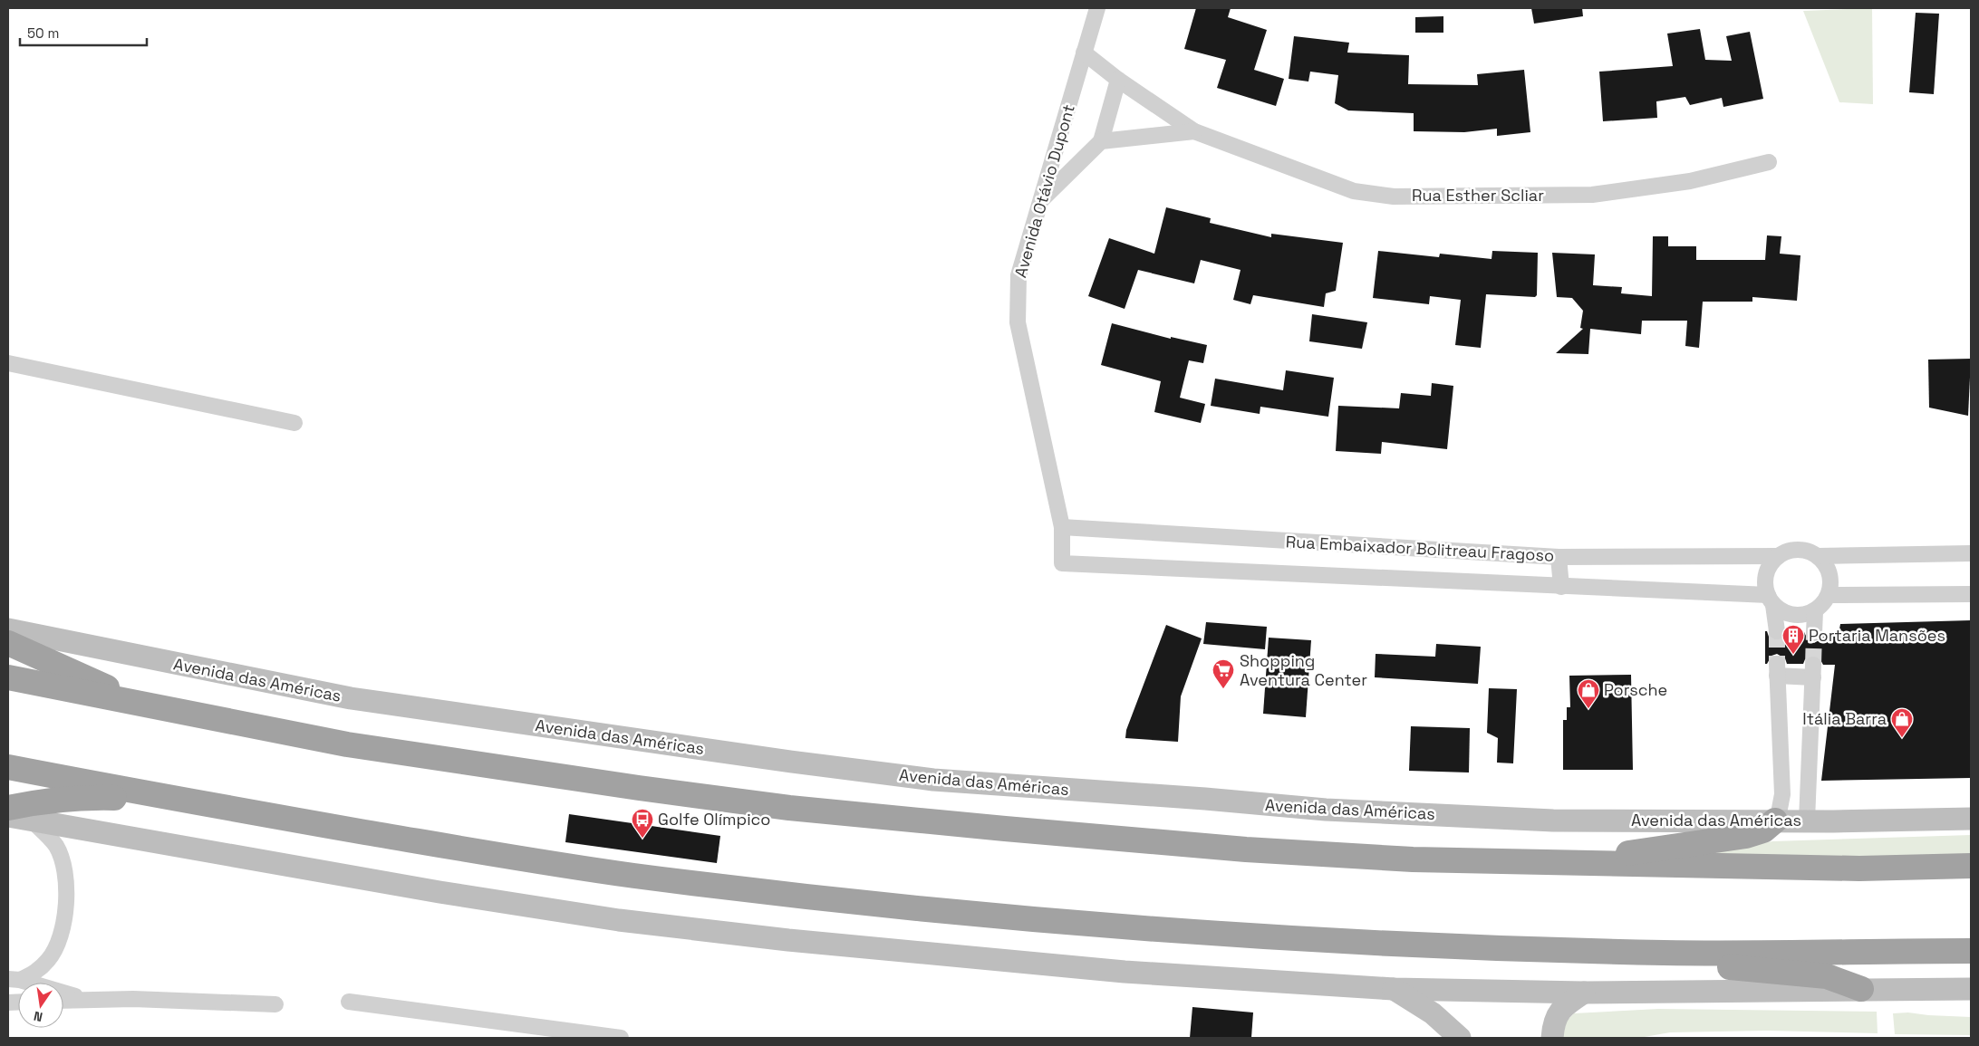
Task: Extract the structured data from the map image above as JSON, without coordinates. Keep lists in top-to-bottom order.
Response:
{
  "streets": {
    "main road": ["Avenida das Américas"],
    "street": ["Avenida Otávio Dupont", "Rua Esther Scliar", "Rua Embaixador Bolitreau Fragoso"]
  },
  "crossings": [
    ["Avenida Otávio Dupont", "Rua Esther Scliar"],
    ["Avenida Otávio Dupont", "Rua Embaixador Bolitreau Fragoso"]
  ],
  "places": {
    "building": ["Portaria Mansões"],
    "supermarket": ["Shopping Aventura Center"],
    "shop": ["Porsche", "Itália Barra"],
    "bus stop": ["Golfe Olímpico"]
  },
  "scale_bar": "50 m",
  "north": "bottom"
}
